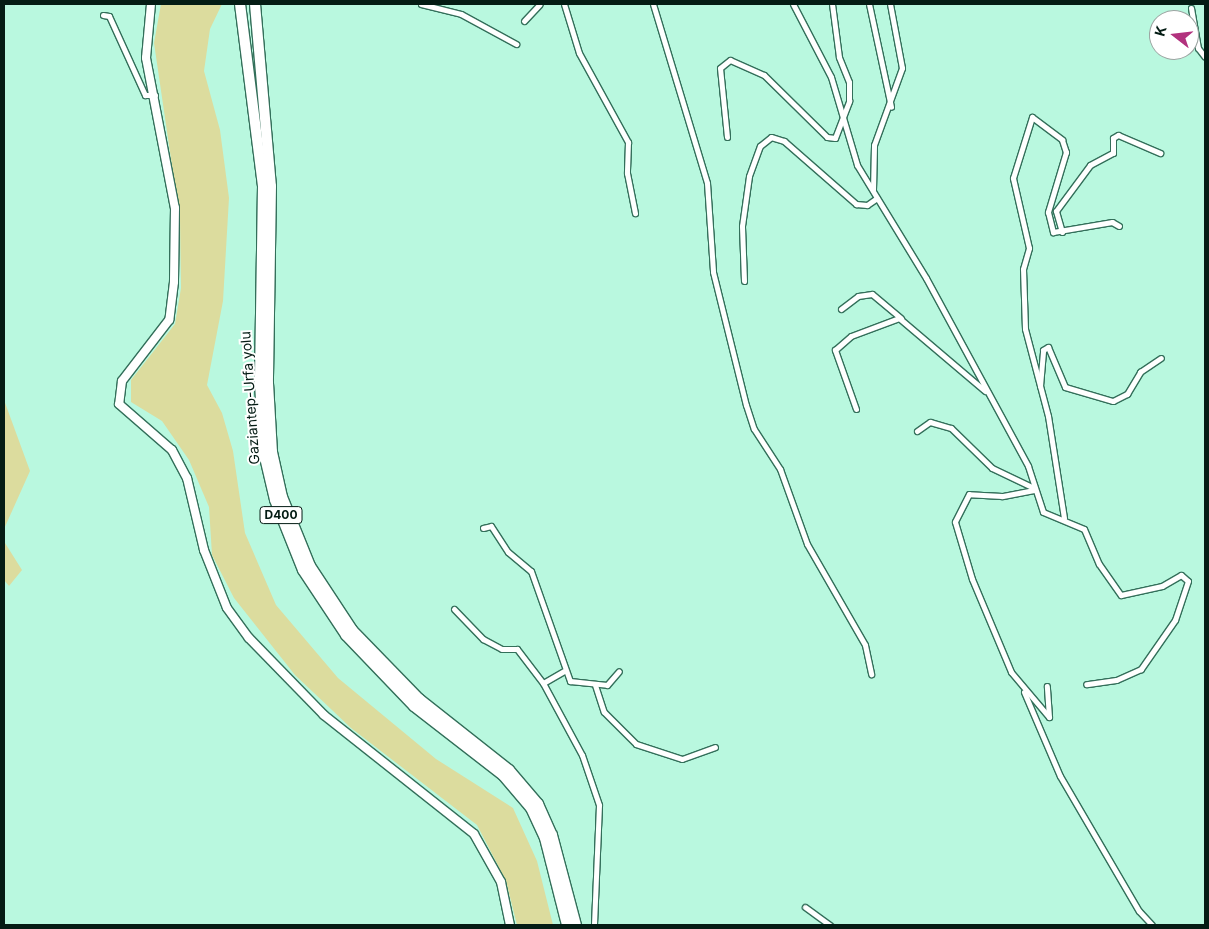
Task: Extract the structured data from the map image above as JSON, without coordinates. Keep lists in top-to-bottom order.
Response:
{
  "streets": {
    "highway": ["Gaziantep-Urfa yolu", "D400"]
  },
  "north": "left"
}
